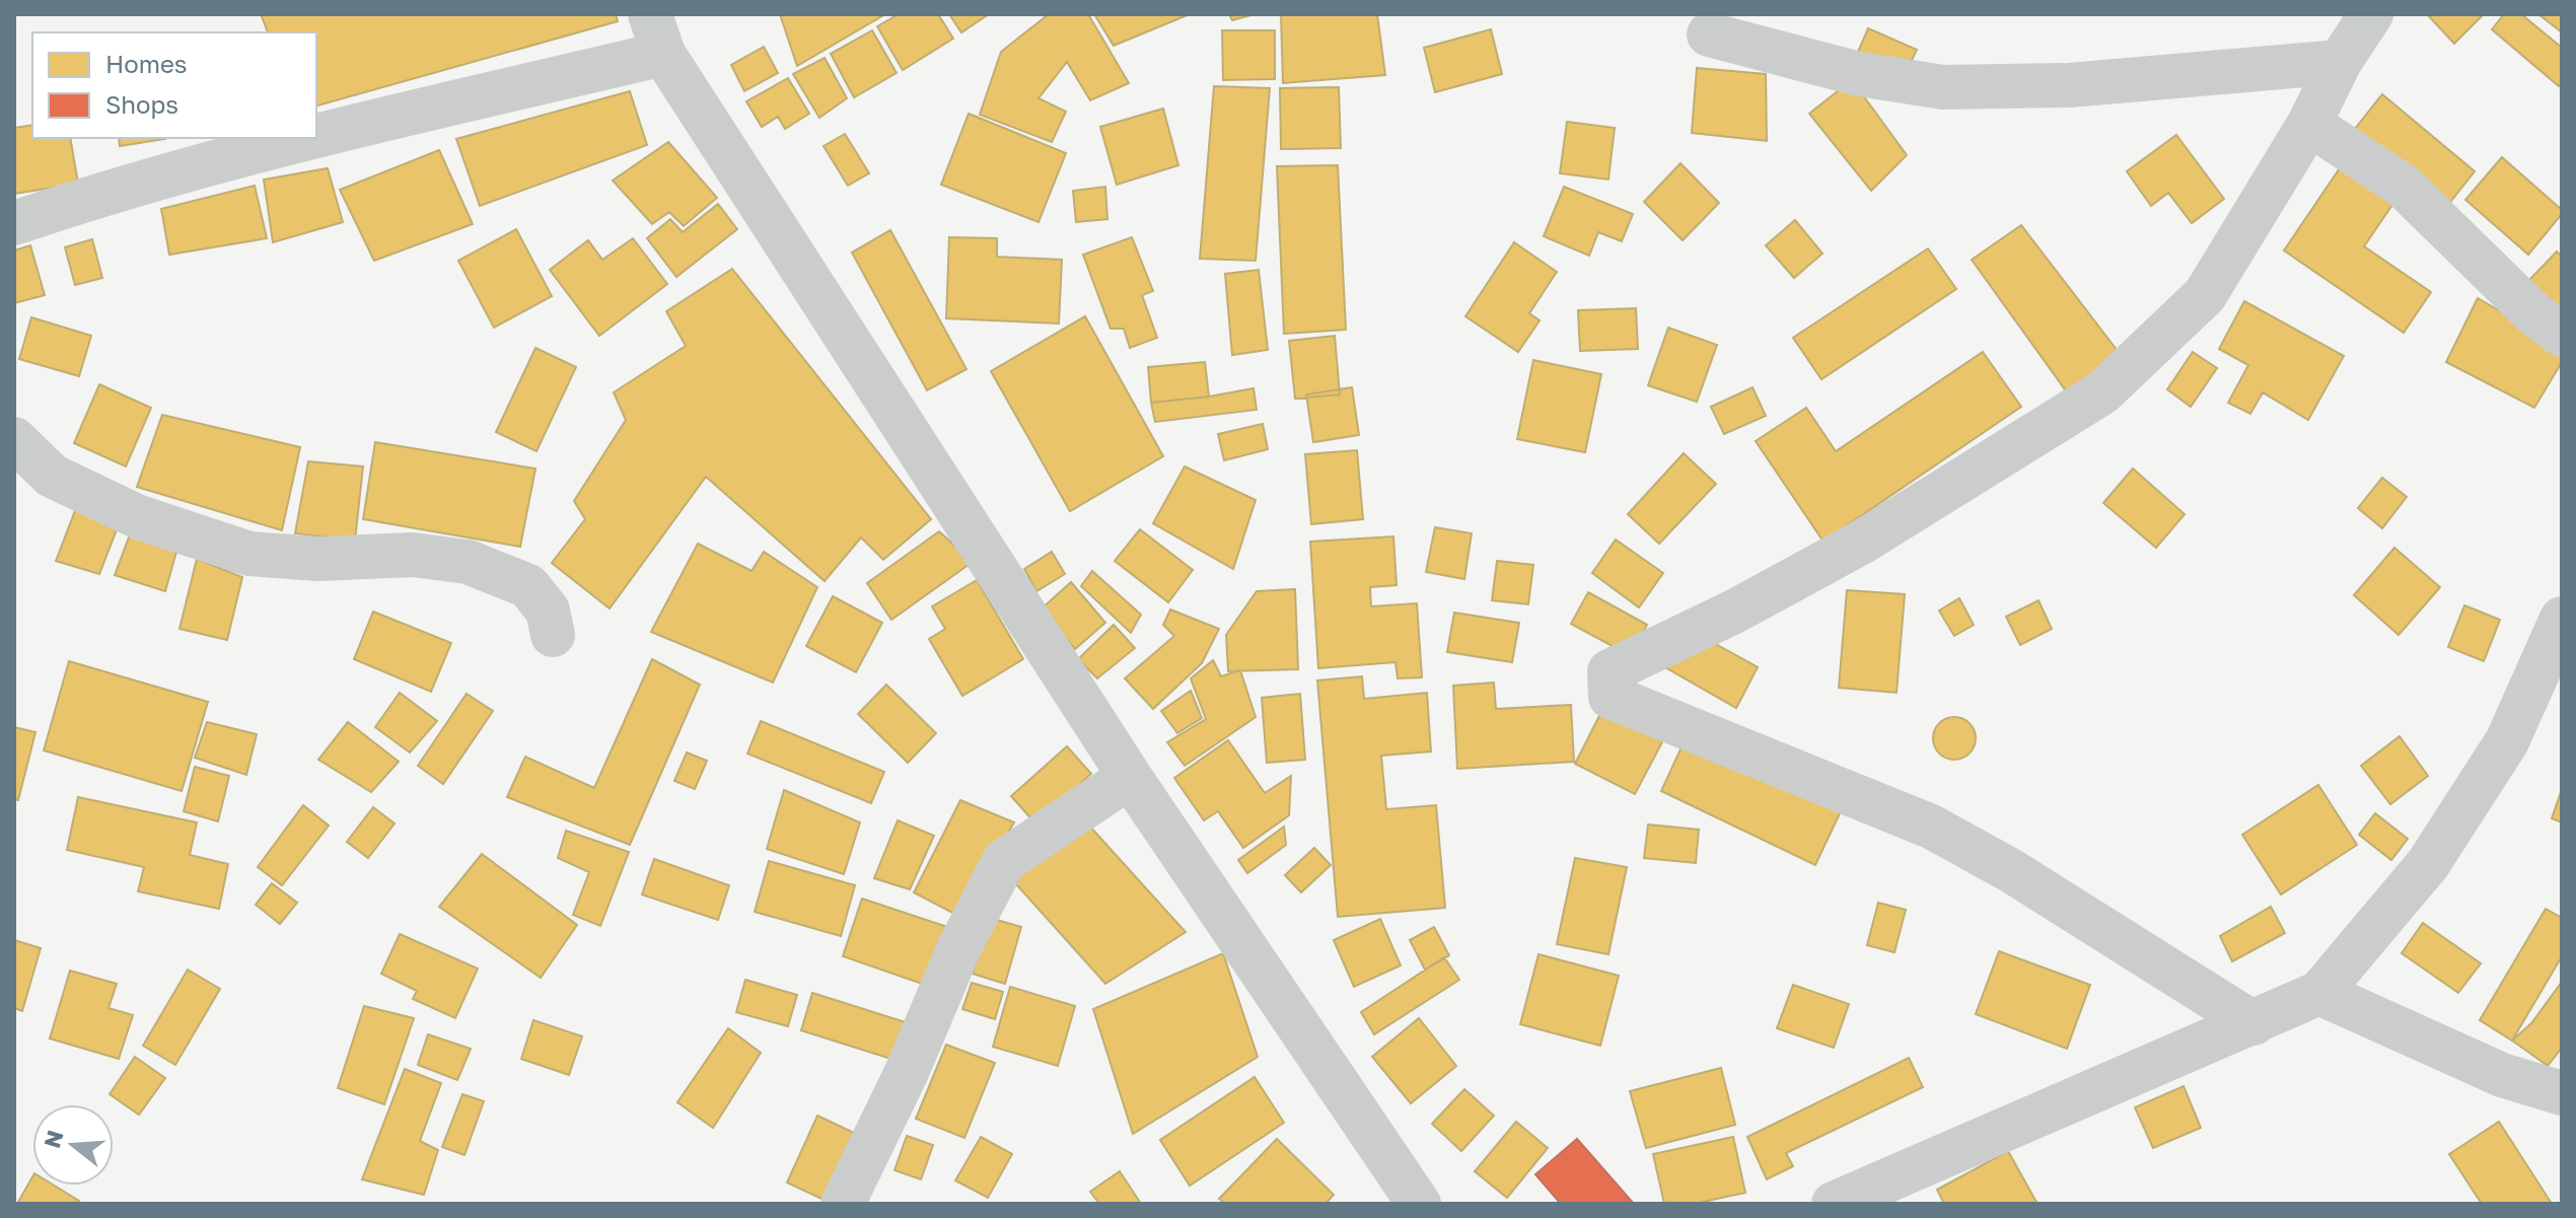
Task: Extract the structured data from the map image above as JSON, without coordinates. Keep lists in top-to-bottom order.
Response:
{
  "legend": ["Homes", "Shops"],
  "north": "left"
}
